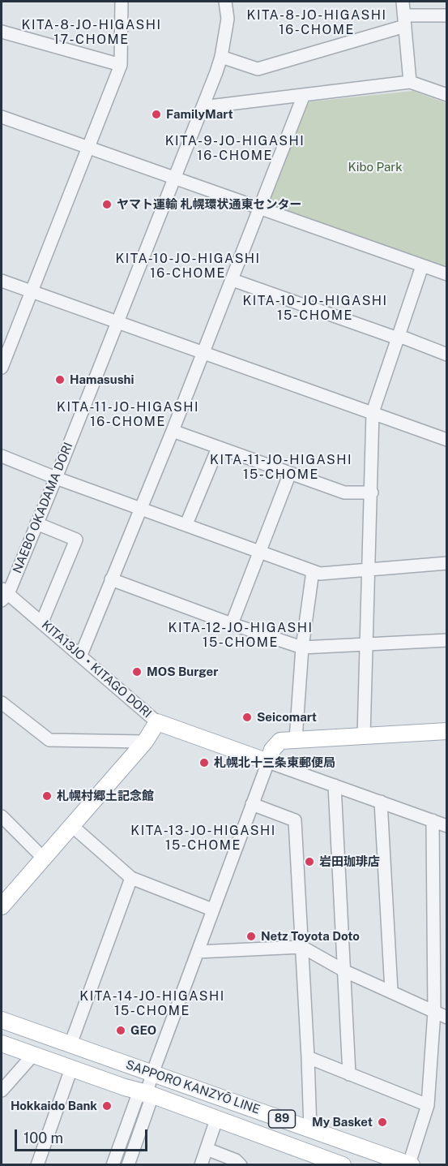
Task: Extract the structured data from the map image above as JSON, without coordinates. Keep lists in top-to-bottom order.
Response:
{
  "streets": {
    "main road": ["KITA13JO・KITAGO DORI", "SAPPORO KANZYŌ LINE", "89"],
    "street": ["NAEBO OKADAMA DORI"]
  },
  "crossings": [
    ["NAEBO OKADAMA DORI", "KITA13JO・KITAGO DORI"]
  ],
  "districts": [
    "KITA-8-JO-HIGASHI 16-CHOME",
    "KITA-8-JO-HIGASHI 17-CHOME",
    "KITA-9-JO-HIGASHI 16-CHOME",
    "KITA-10-JO-HIGASHI 16-CHOME",
    "KITA-10-JO-HIGASHI 15-CHOME",
    "KITA-11-JO-HIGASHI 16-CHOME",
    "KITA-11-JO-HIGASHI 15-CHOME",
    "KITA-12-JO-HIGASHI 15-CHOME",
    "KITA-13-JO-HIGASHI 15-CHOME",
    "KITA-14-JO-HIGASHI 15-CHOME"
  ],
  "parks": ["Kibo Park"],
  "places": [
    "FamilyMart",
    "ヤマト運輸 札幌環状通東センター",
    "Hamasushi",
    "MOS Burger",
    "Seicomart",
    "札幌北十三条東郵便局",
    "札幌村郷土記念館",
    "岩田珈琲店",
    "Netz Toyota Doto",
    "GEO",
    "Hokkaido Bank",
    "My Basket"
  ],
  "scale_bar": "100 m"
}
